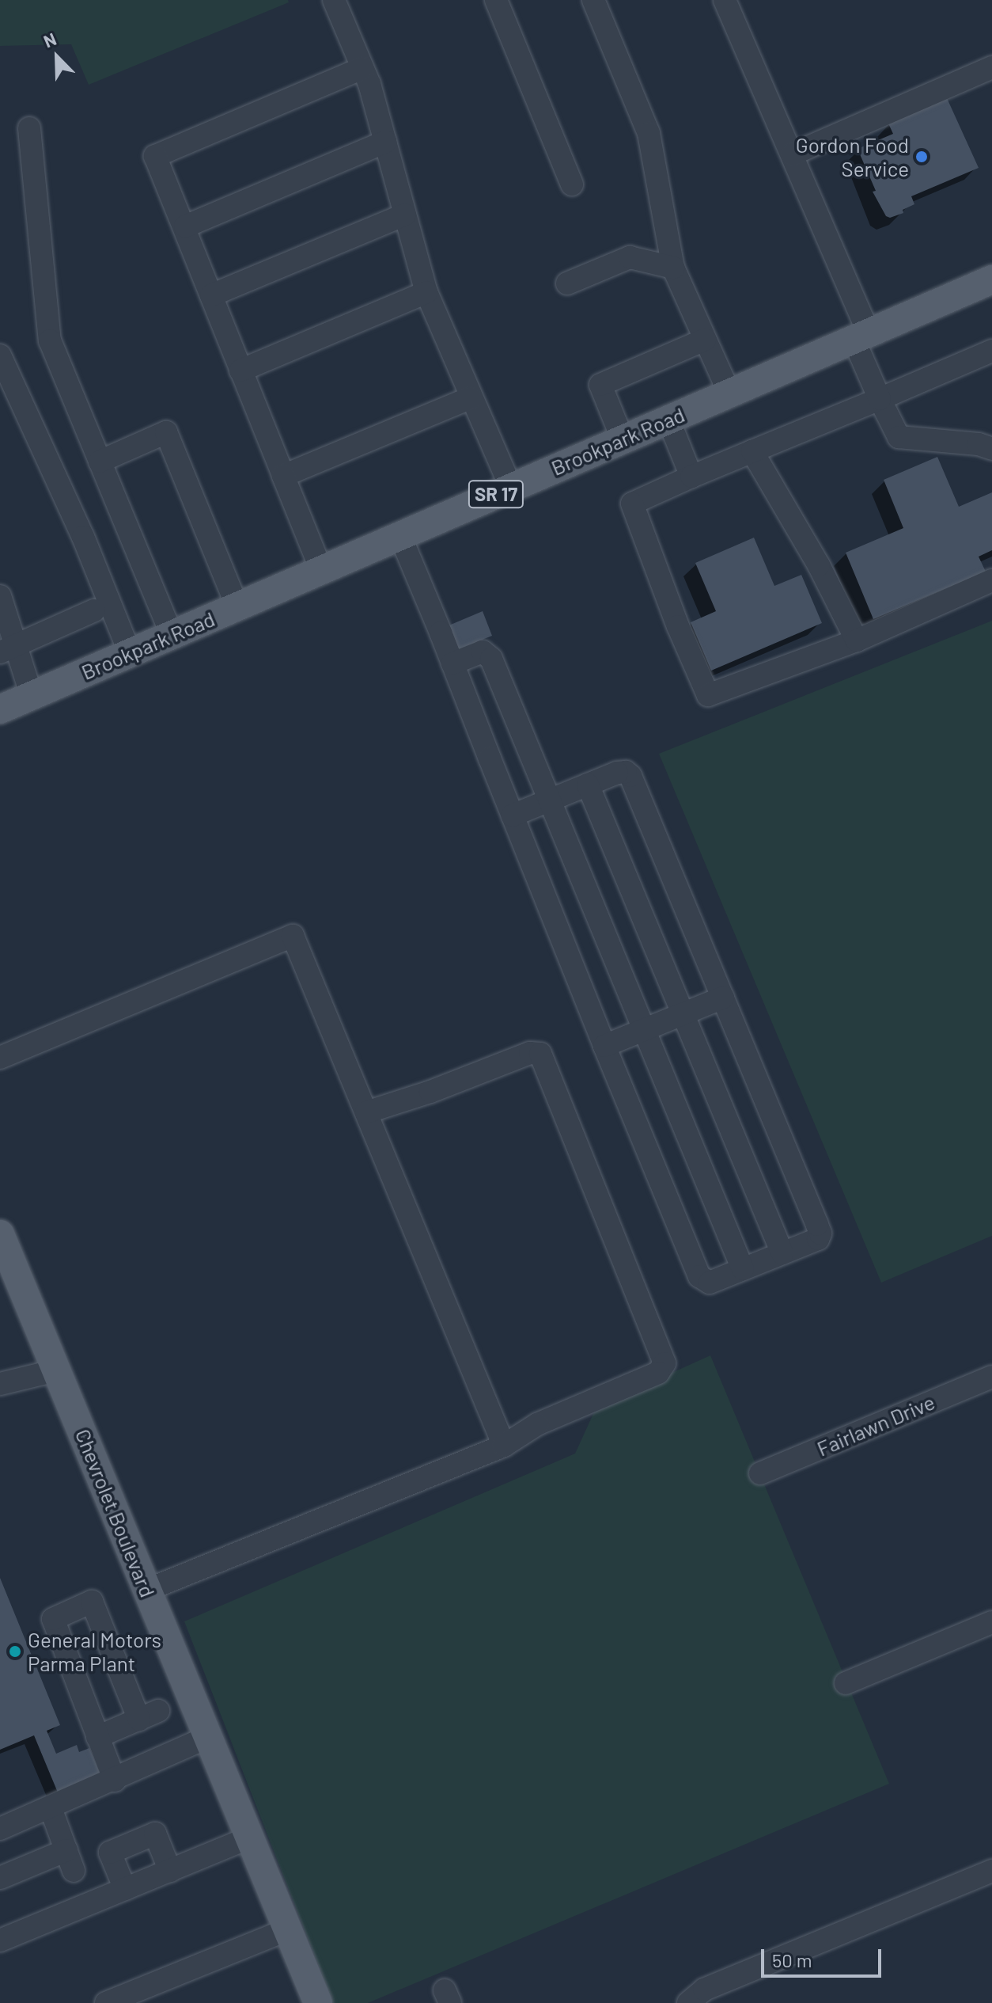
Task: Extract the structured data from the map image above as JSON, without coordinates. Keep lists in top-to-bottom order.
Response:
{
  "streets": {
    "main road": ["Brookpark Road", "SR 17", "Chevrolet Boulevard"],
    "street": ["Fairlawn Drive"]
  },
  "places": ["Gordon Food Service", "General Motors Parma Plant"],
  "scale_bar": "50 m",
  "north": "top left"
}
